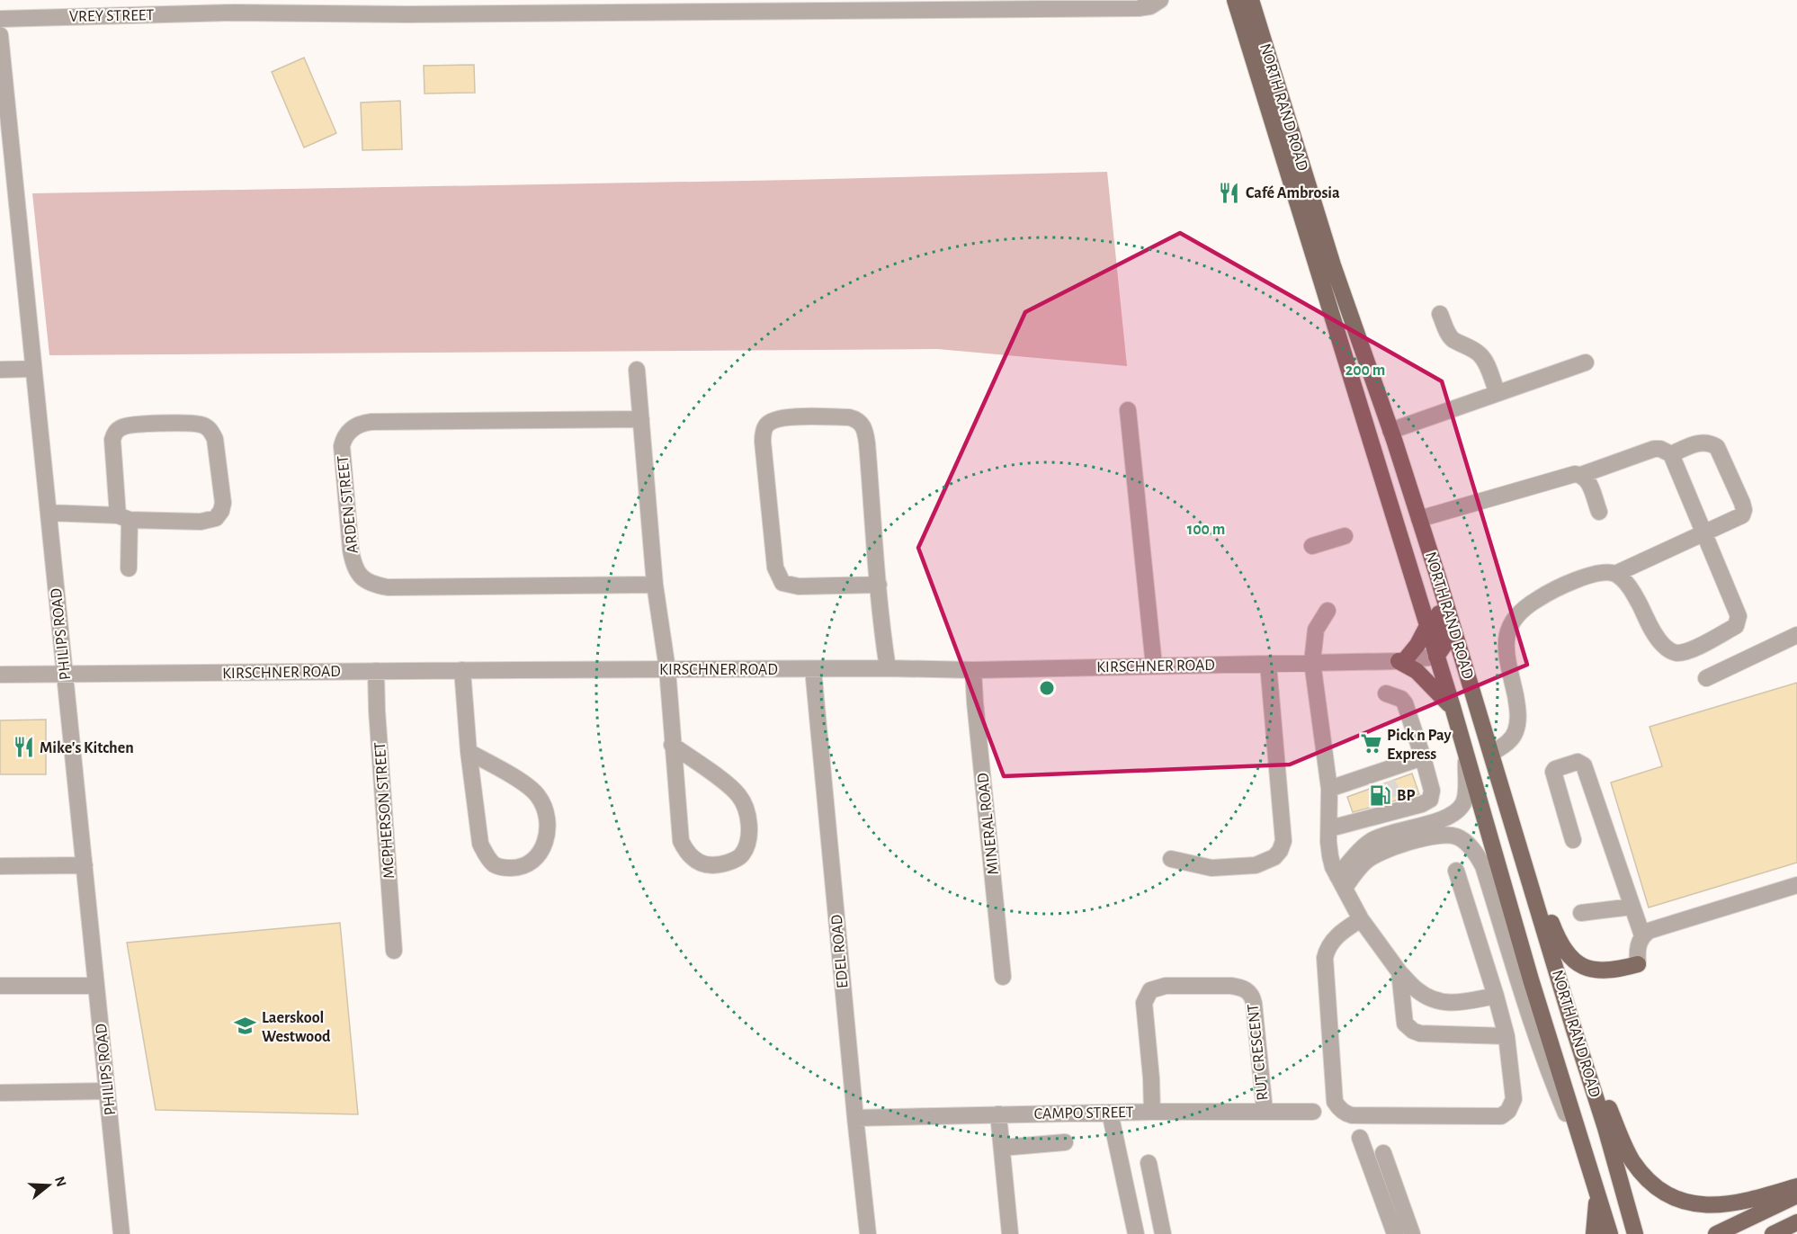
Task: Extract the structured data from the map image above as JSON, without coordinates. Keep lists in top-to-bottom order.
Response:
{
  "streets": {
    "main road": ["NORTH RAND ROAD"],
    "street": [
      "VREY STREET",
      "ARDEN STREET",
      "PHILIPS ROAD",
      "KIRSCHNER ROAD",
      "MCPHERSON STREET",
      "MINERAL ROAD",
      "EDEL ROAD",
      "RUT CRESCENT",
      "CAMPO STREET"
    ]
  },
  "crossings": [
    ["NORTH RAND ROAD", "KIRSCHNER ROAD"],
    ["PHILIPS ROAD", "KIRSCHNER ROAD"],
    ["KIRSCHNER ROAD", "MCPHERSON STREET"],
    ["KIRSCHNER ROAD", "MINERAL ROAD"],
    ["KIRSCHNER ROAD", "EDEL ROAD"],
    ["EDEL ROAD", "CAMPO STREET"],
    ["RUT CRESCENT", "CAMPO STREET"]
  ],
  "places": {
    "restaurant": ["Café Ambrosia", "Mike's Kitchen"],
    "supermarket": ["Pick n Pay Express"],
    "fuel station": ["BP"],
    "school or university": ["Laerskool Westwood"]
  },
  "north": "right",
  "rings": ["200 m", "100 m"]
}
